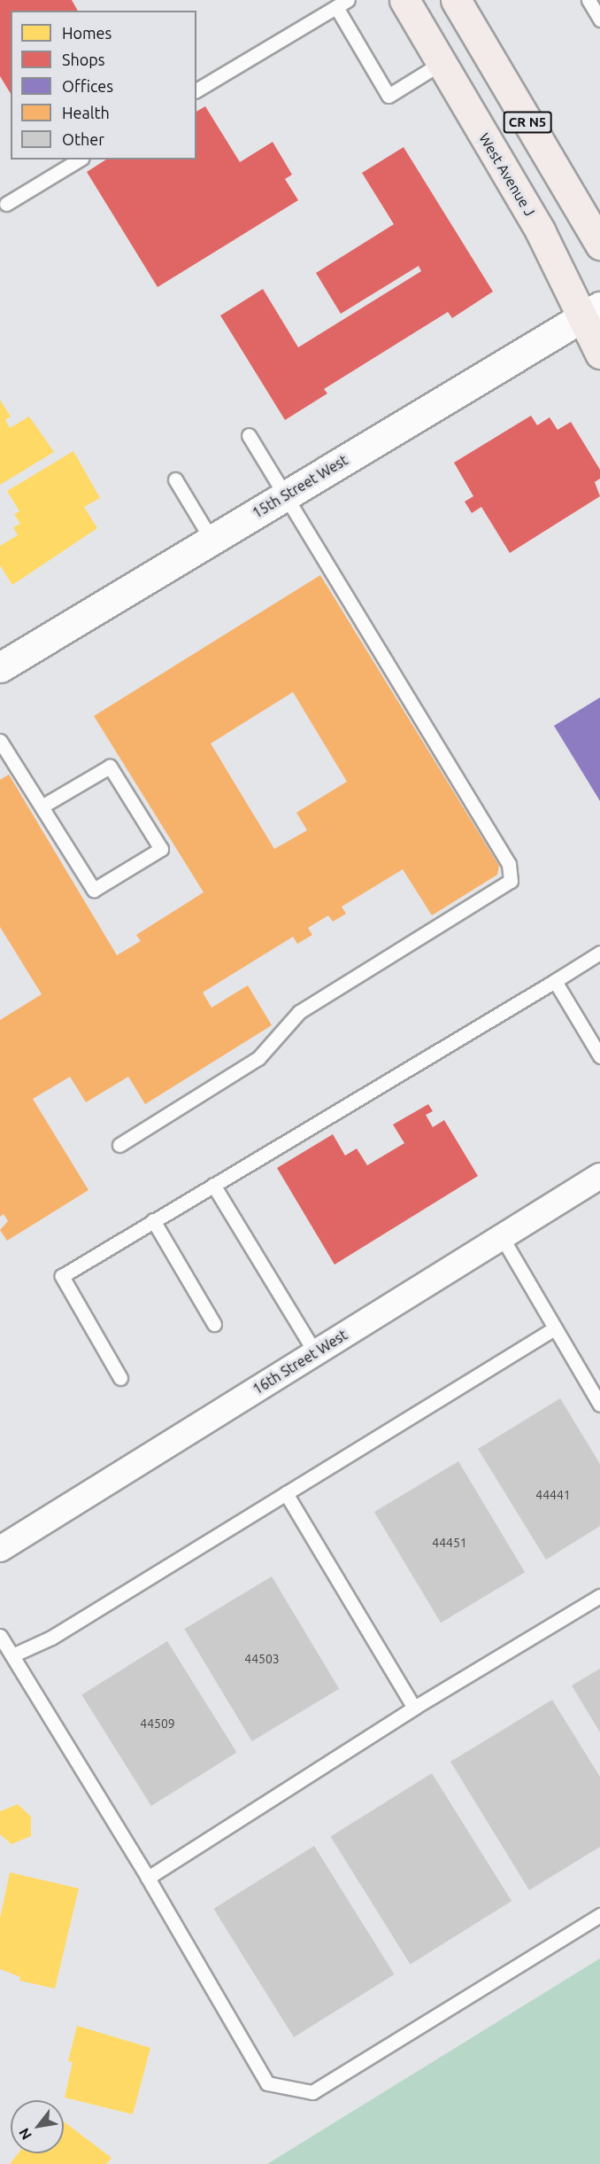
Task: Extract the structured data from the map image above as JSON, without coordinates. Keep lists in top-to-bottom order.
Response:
{
  "streets": {
    "main road": ["CR N5", "West Avenue J"],
    "street": ["15th Street West", "16th Street West"]
  },
  "crossings": [
    ["West Avenue J", "15th Street West"]
  ],
  "house_numbers": [
    "44441",
    "44451",
    "44503",
    "44509"
  ],
  "legend": [
    "Homes",
    "Shops",
    "Offices",
    "Health",
    "Other"
  ],
  "north": "bottom left"
}
